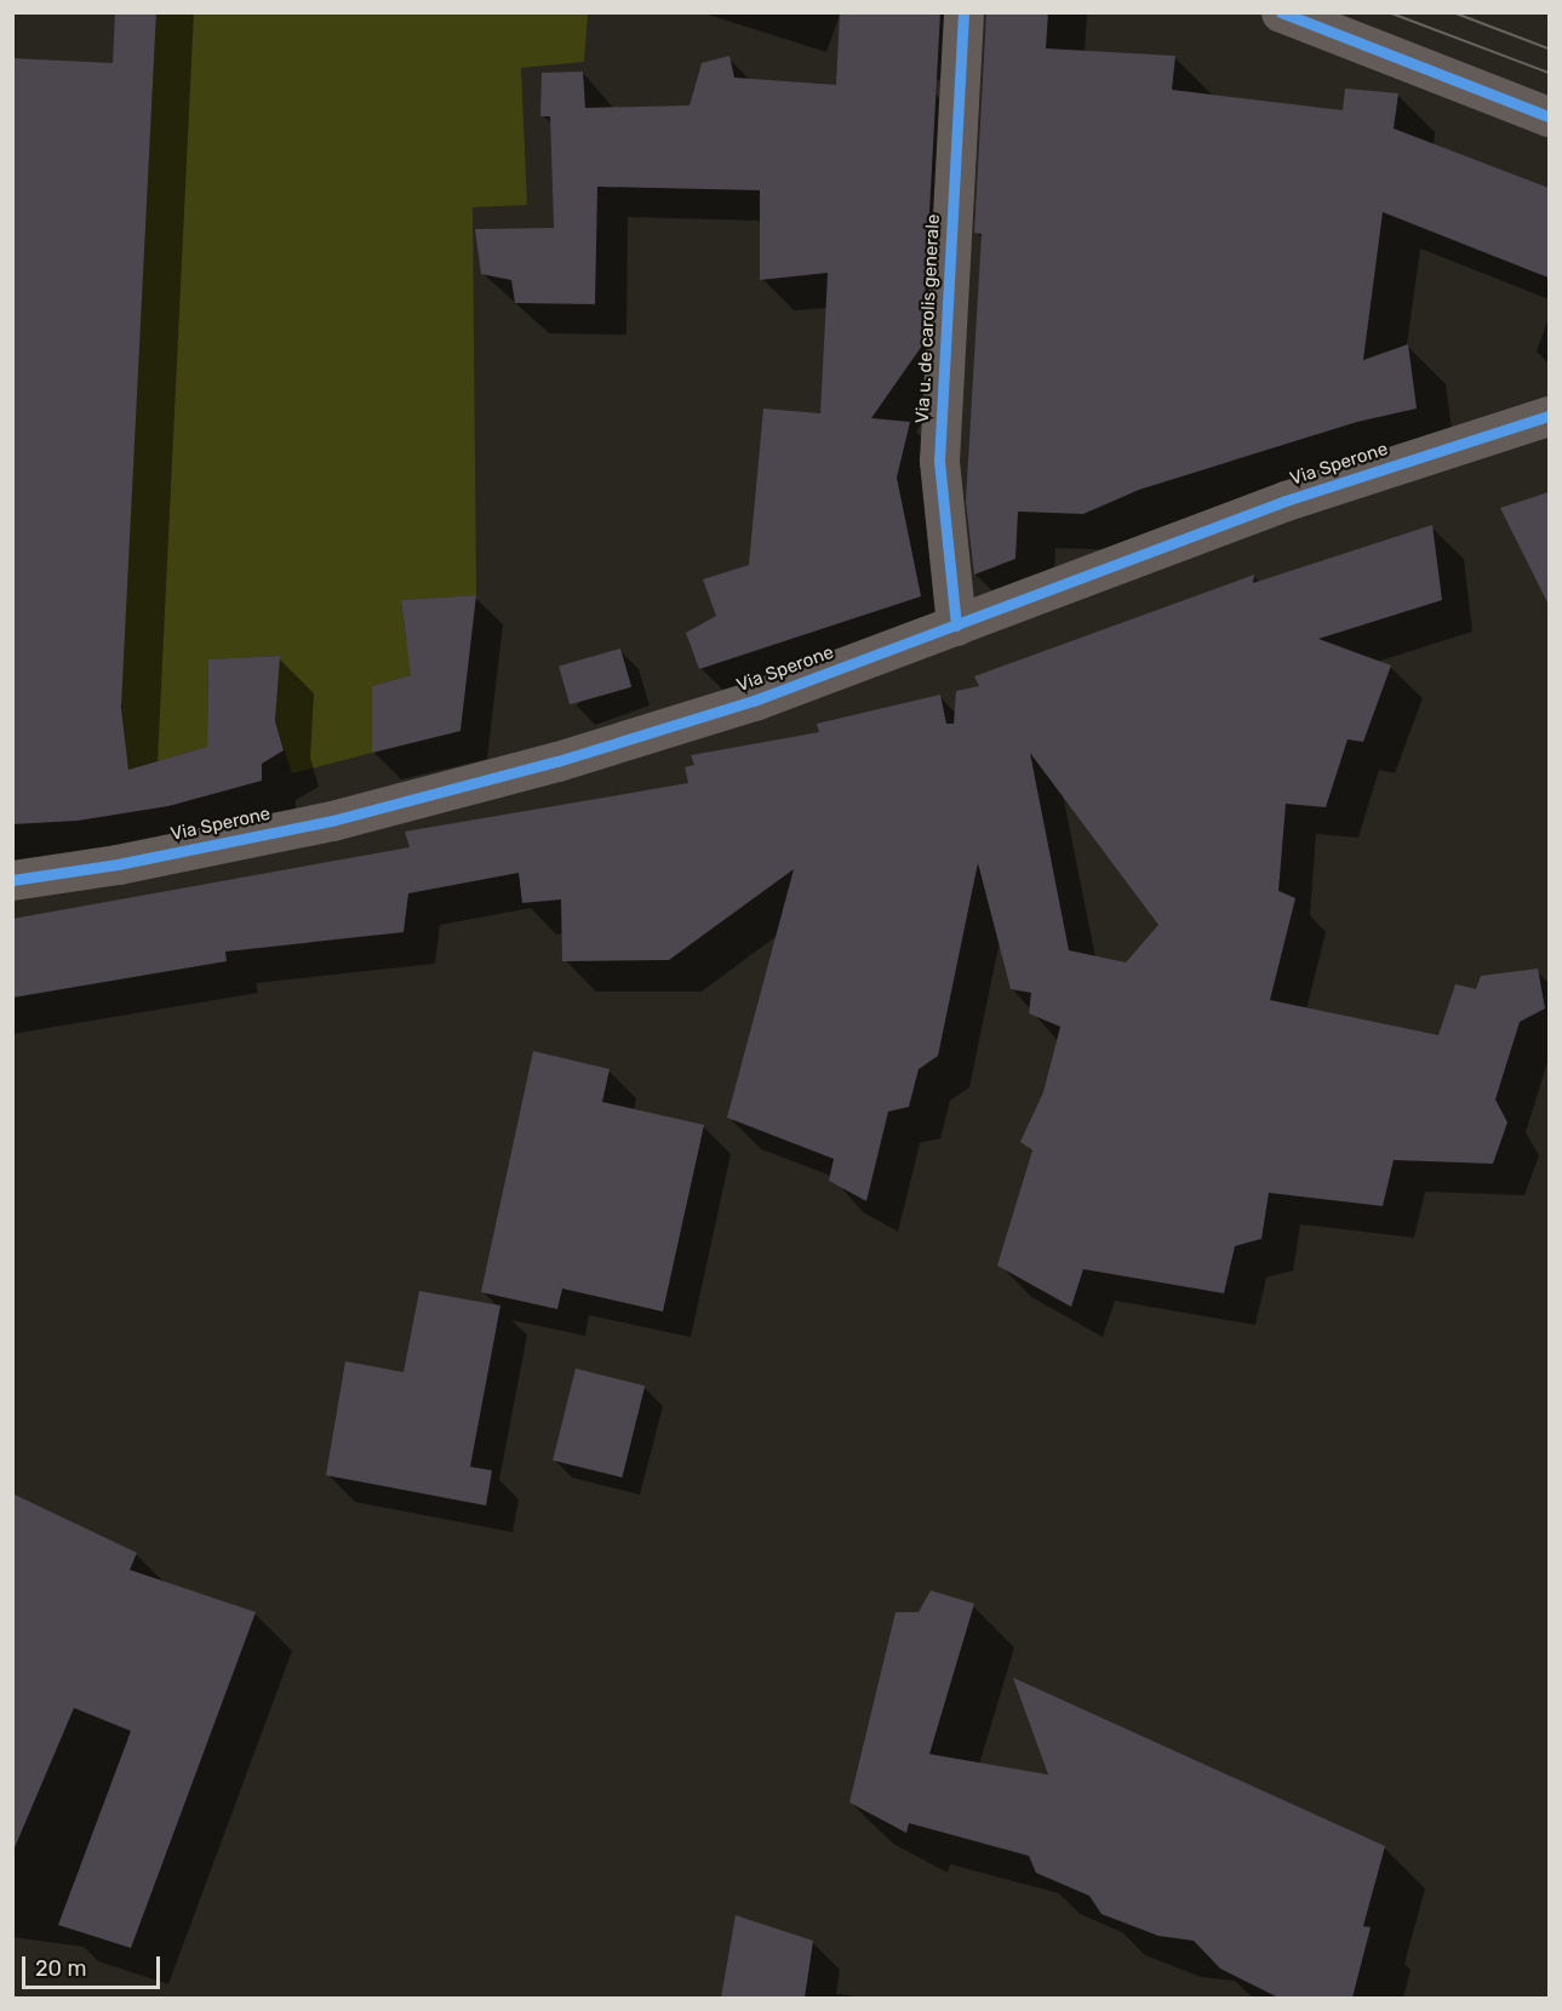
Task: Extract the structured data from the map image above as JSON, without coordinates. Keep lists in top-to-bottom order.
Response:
{
  "streets": {
    "street": ["Via u. de carolis generale", "Via Sperone"]
  },
  "crossings": [
    ["Via u. de carolis generale", "Via Sperone"]
  ],
  "scale_bar": "20 m"
}
